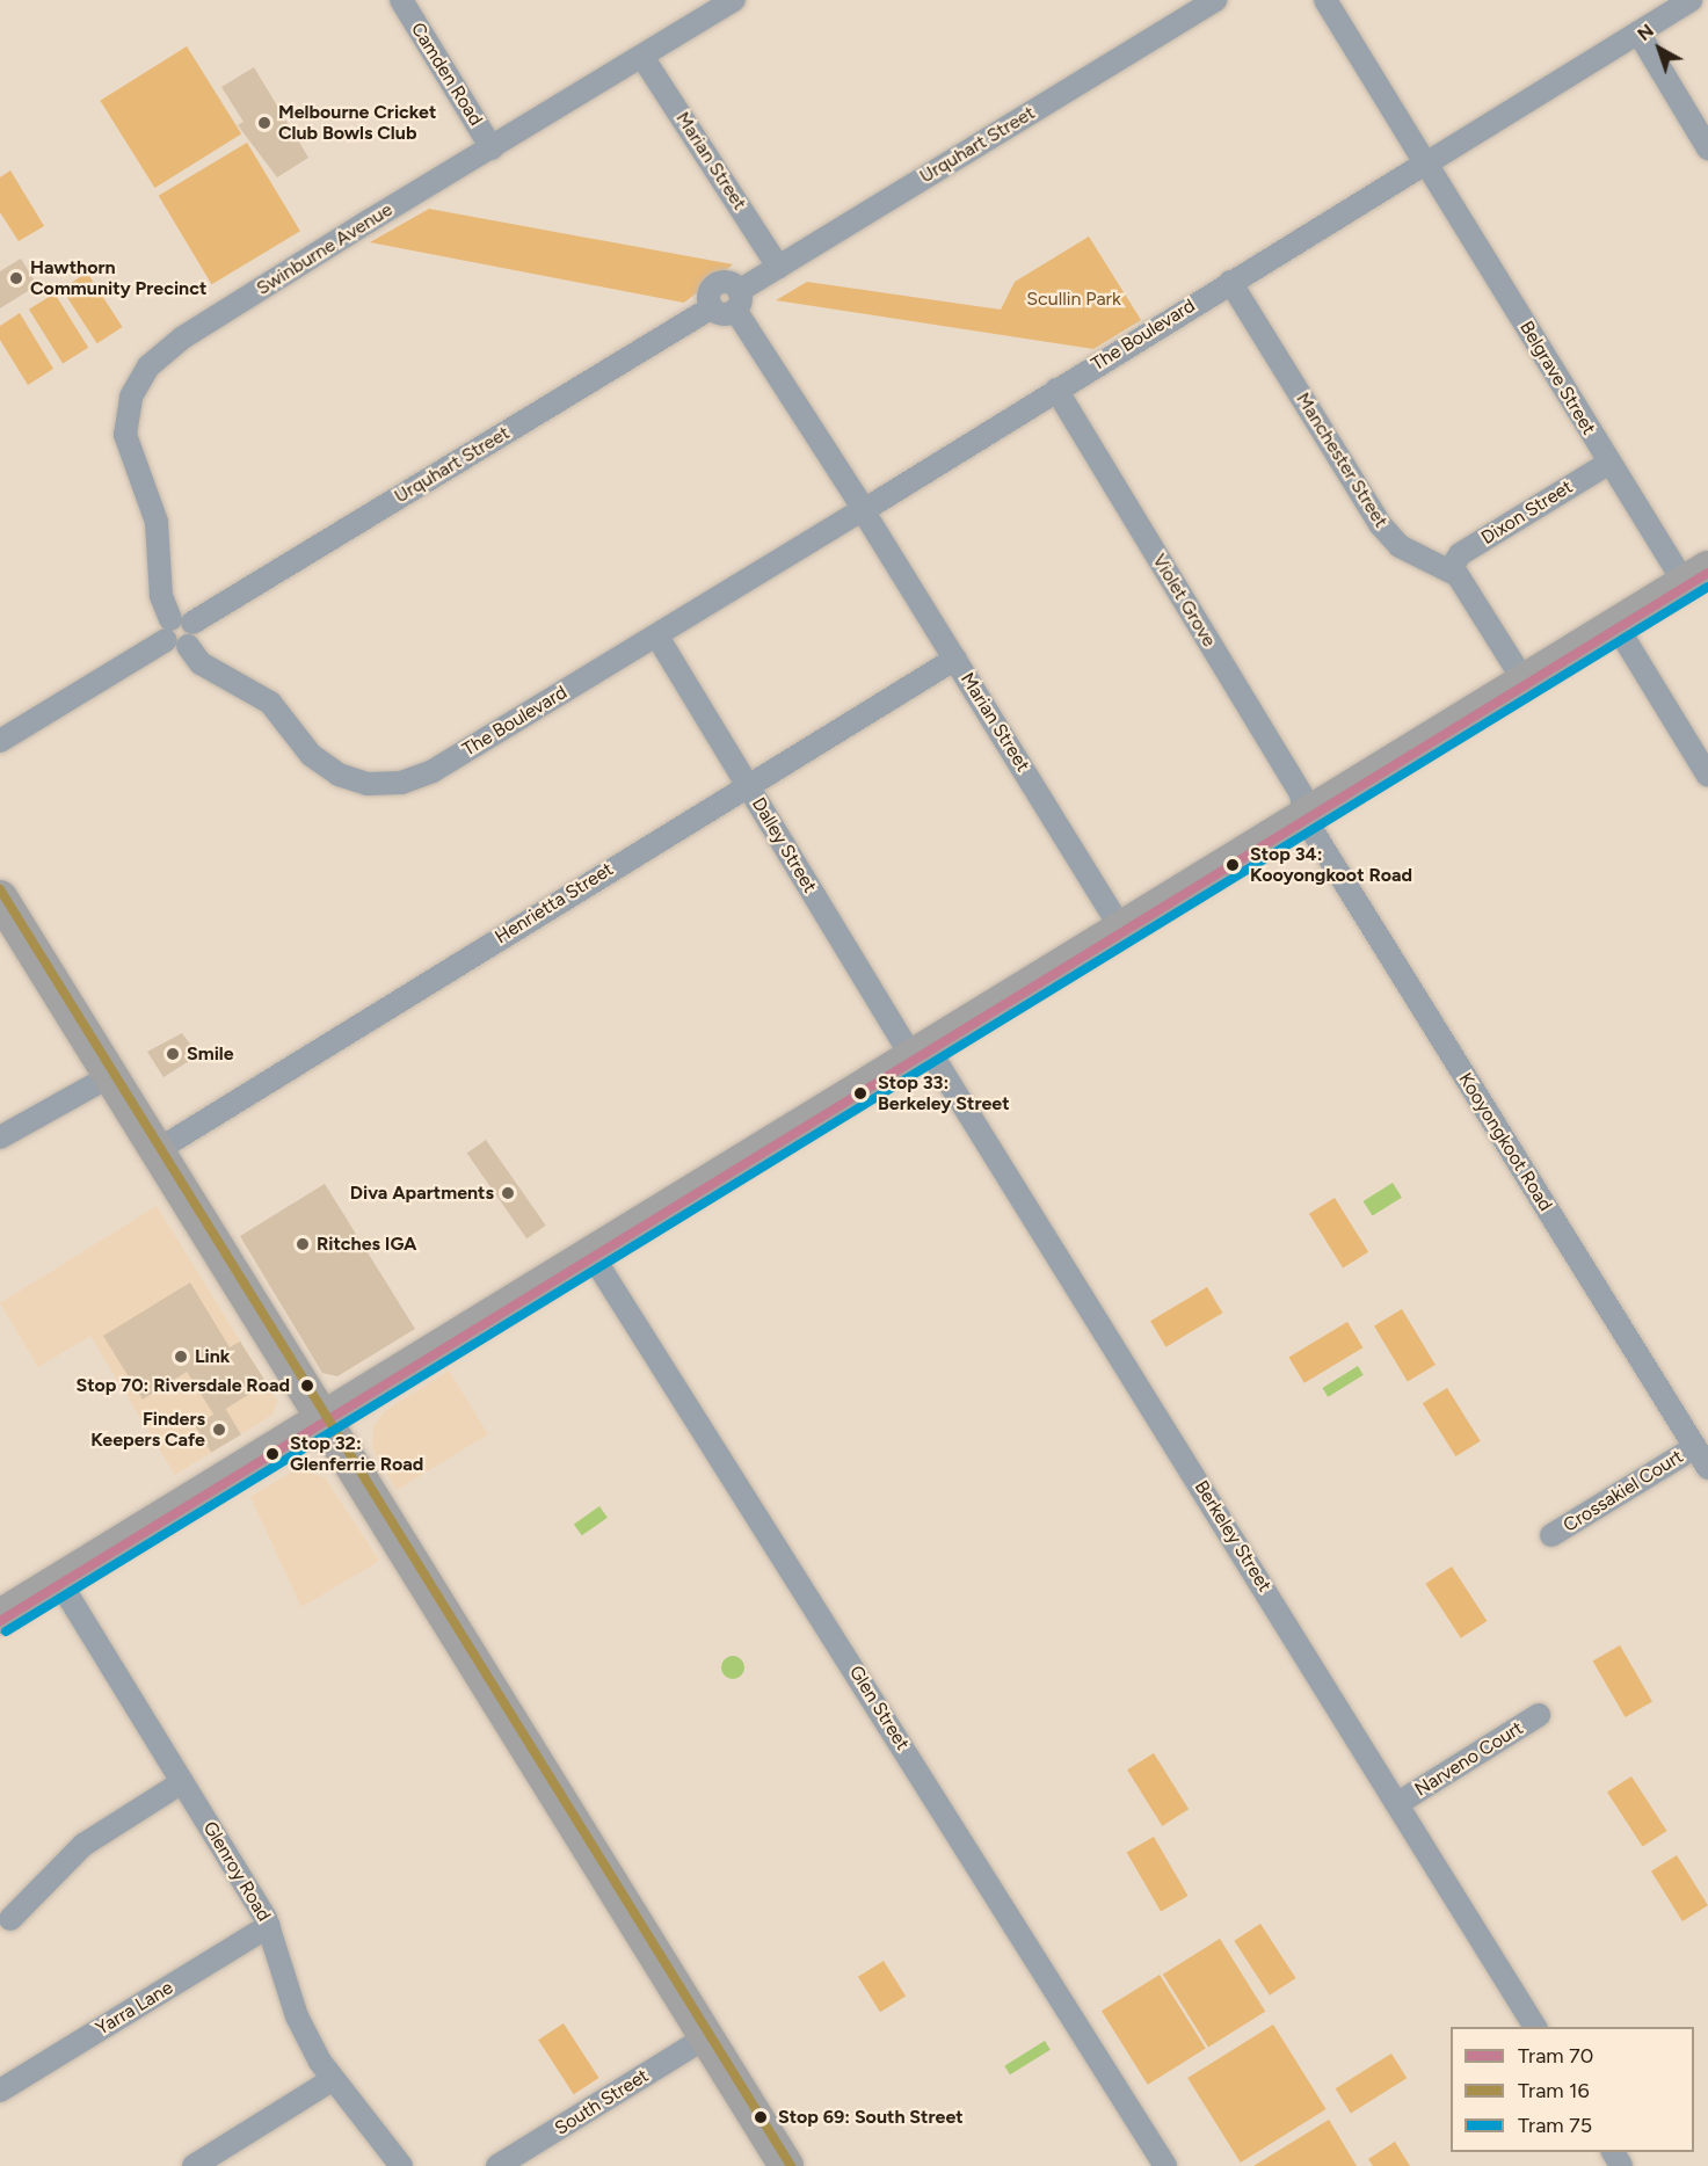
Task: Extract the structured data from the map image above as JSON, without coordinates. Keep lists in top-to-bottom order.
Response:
{
  "streets": {
    "street": [
      "Camden Road",
      "Urquhart Street",
      "Marian Street",
      "Swinburne Avenue",
      "The Boulevard",
      "Belgrave Street",
      "Manchester Street",
      "Dixon Street",
      "Violet Grove",
      "Dalley Street",
      "Henrietta Street",
      "Kooyongkoot Road",
      "Crossakiel Court",
      "Berkeley Street",
      "Glen Street",
      "Narveno Court",
      "Glenroy Road",
      "Yarra Lane",
      "South Street"
    ]
  },
  "crossings": [
    ["Camden Road", "Swinburne Avenue"],
    ["Urquhart Street", "Marian Street"],
    ["Urquhart Street", "Swinburne Avenue"],
    ["Urquhart Street", "The Boulevard"],
    ["Marian Street", "Swinburne Avenue"],
    ["Marian Street", "The Boulevard"],
    ["Marian Street", "Henrietta Street"],
    ["Swinburne Avenue", "The Boulevard"],
    ["The Boulevard", "Belgrave Street"],
    ["The Boulevard", "Manchester Street"],
    ["The Boulevard", "Violet Grove"],
    ["The Boulevard", "Dalley Street"],
    ["Belgrave Street", "Dixon Street"],
    ["Manchester Street", "Dixon Street"],
    ["Violet Grove", "Kooyongkoot Road"],
    ["Dalley Street", "Henrietta Street"],
    ["Dalley Street", "Berkeley Street"],
    ["Kooyongkoot Road", "Crossakiel Court"],
    ["Berkeley Street", "Narveno Court"],
    ["Glenroy Road", "Yarra Lane"]
  ],
  "parks": ["Scullin Park"],
  "places": [
    "Melbourne Cricket Club Bowls Club",
    "Hawthorn Community Precinct",
    "Stop 34: Kooyongkoot Road",
    "Smile",
    "Stop 33: Berkeley Street",
    "Diva Apartments",
    "Ritches IGA",
    "Link",
    "Stop 70: Riversdale Road",
    "Finders Keepers Cafe",
    "Stop 32: Glenferrie Road",
    "Stop 69: South Street"
  ],
  "lines": ["tram line 70", "tram line 75", "tram line 16"],
  "legend": ["Tram 70", "Tram 16", "Tram 75"],
  "north": "top left"
}
